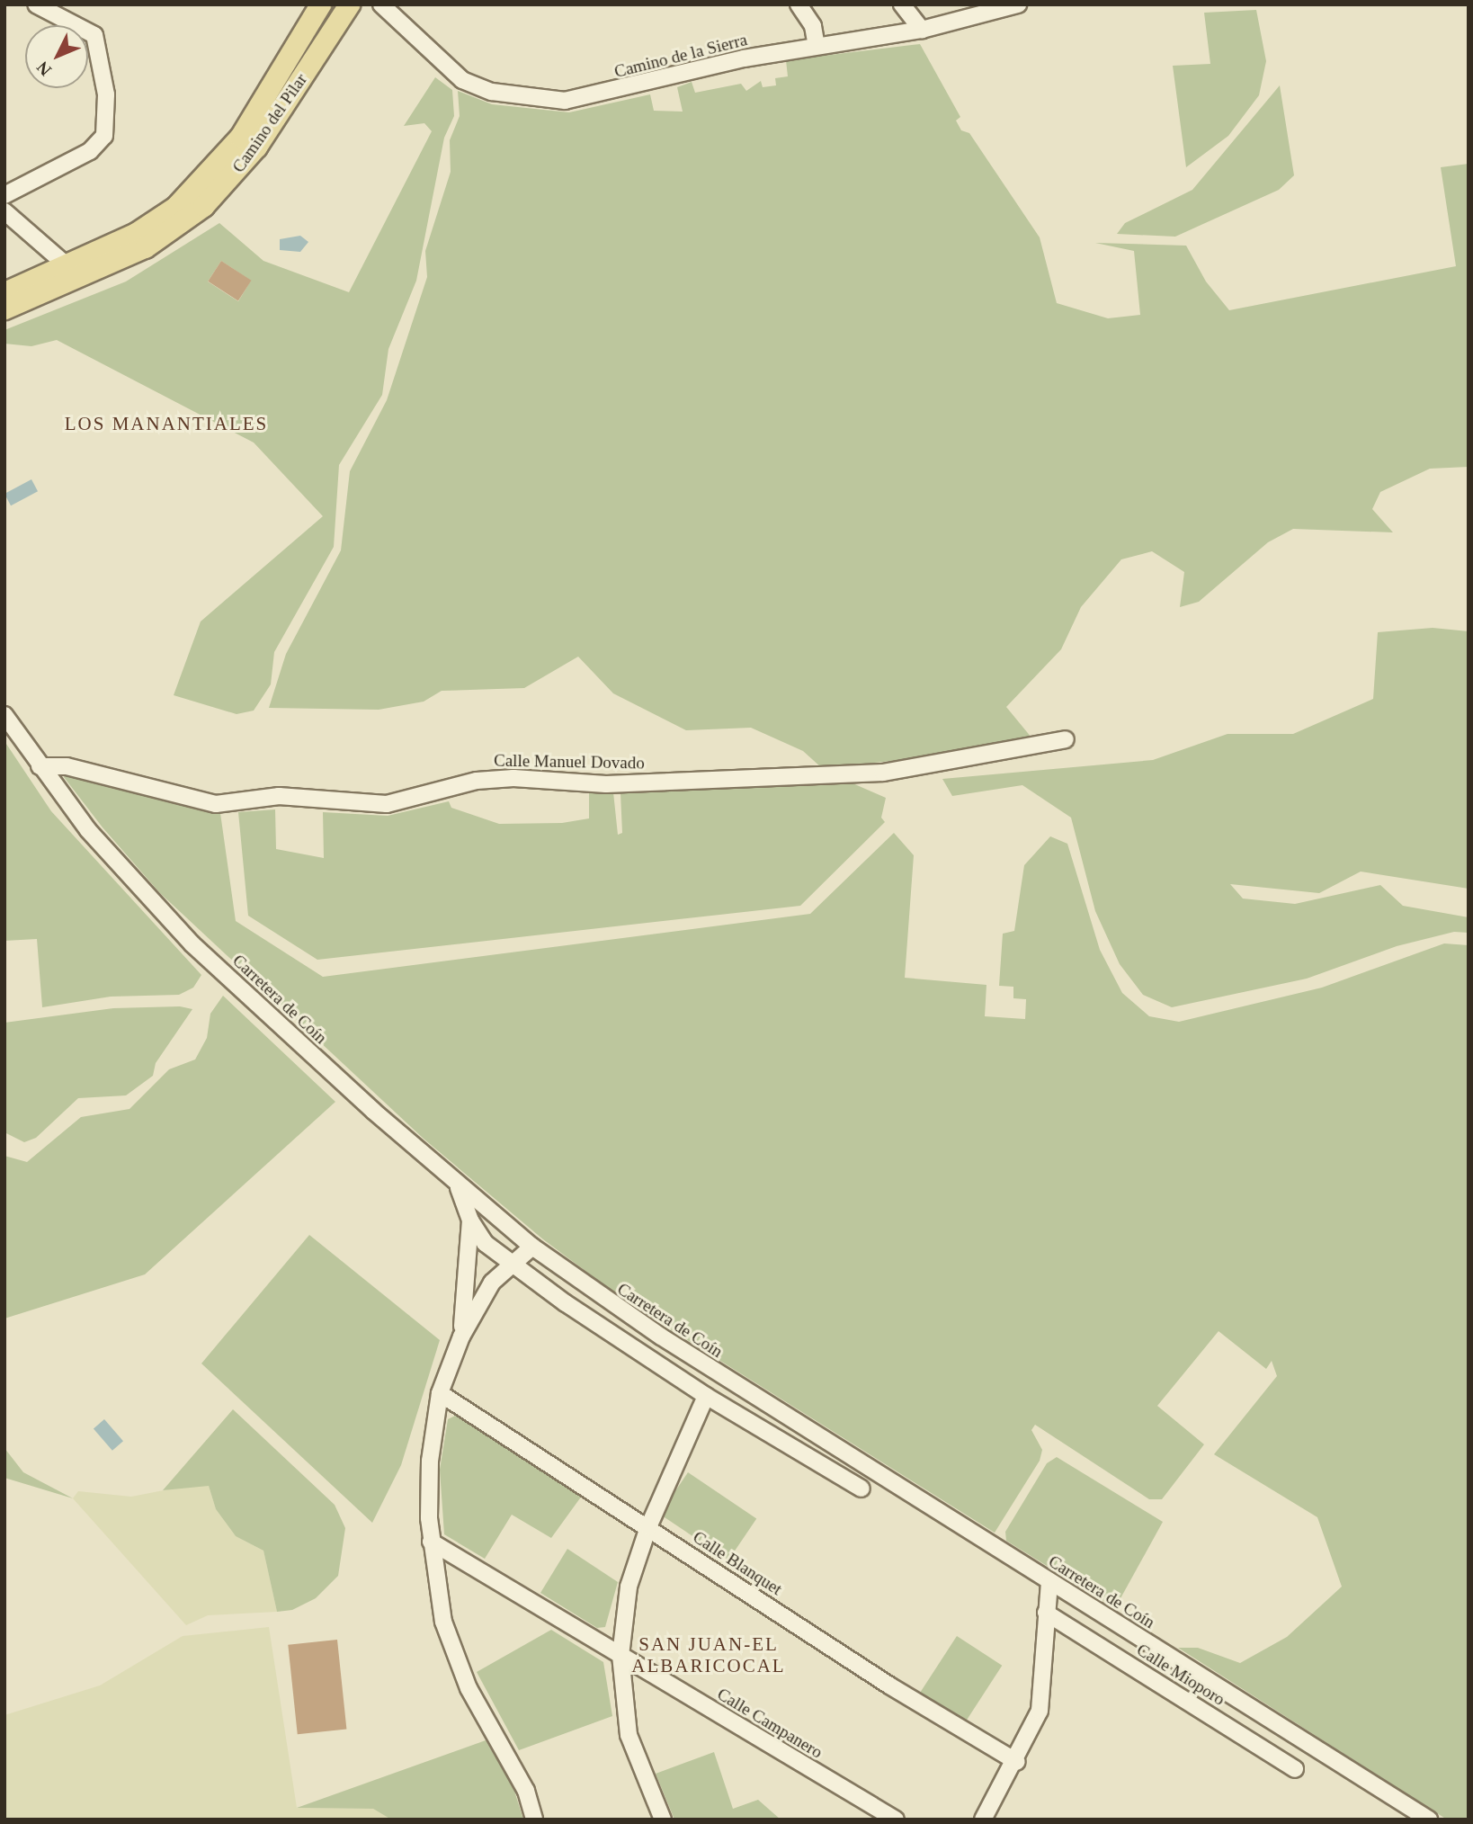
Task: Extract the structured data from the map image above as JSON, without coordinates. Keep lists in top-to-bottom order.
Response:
{
  "streets": {
    "main road": ["Camino del Pilar"],
    "street": [
      "Camino de la Sierra",
      "Calle Manuel Dovado",
      "Carretera de Coín",
      "Calle Blanquet",
      "Calle Mioporo",
      "Calle Campanero"
    ]
  },
  "crossings": [
    ["Calle Manuel Dovado", "Carretera de Coín"]
  ],
  "districts": ["LOS MANANTIALES", "SAN JUAN-EL ALBARICOCAL"],
  "north": "bottom left"
}
